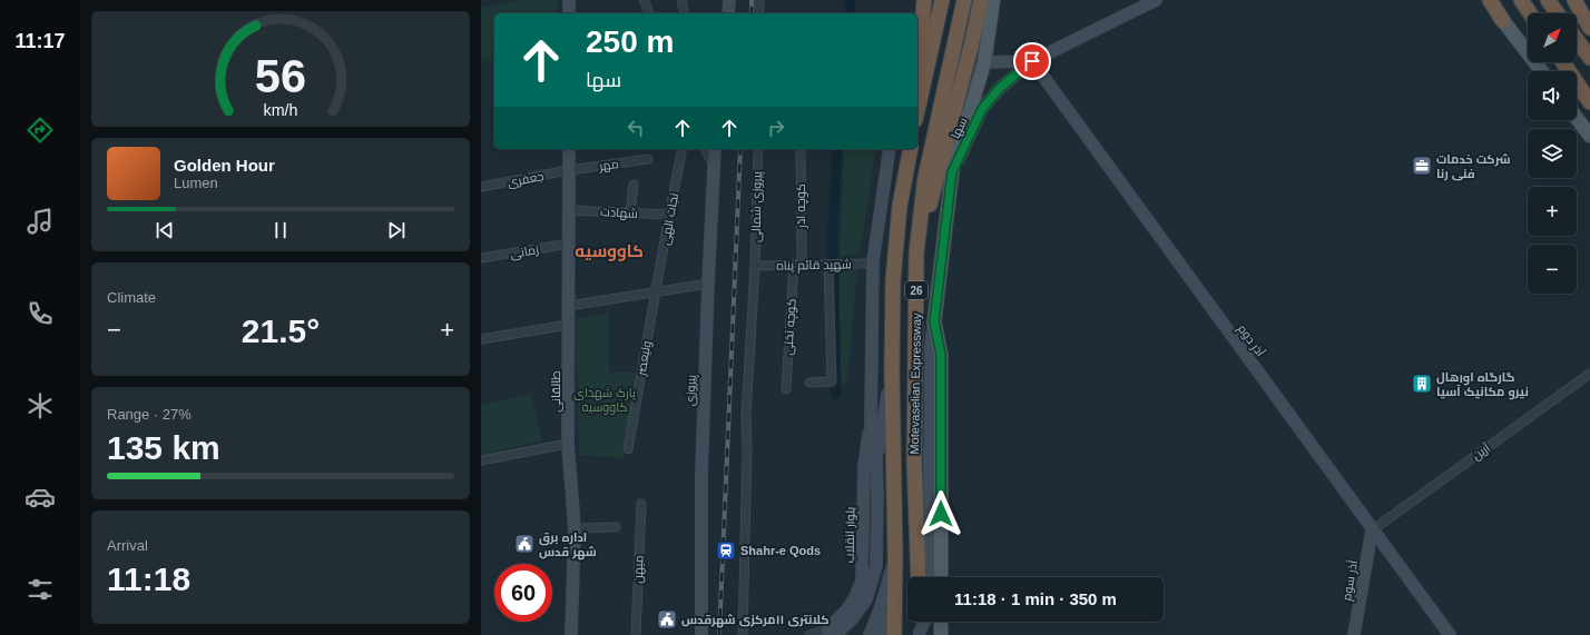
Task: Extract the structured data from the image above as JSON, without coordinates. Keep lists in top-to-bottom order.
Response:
{
  "streets": {
    "highway": ["26", "Motevaselian Expressway"],
    "street": [
      "سها",
      "مهر",
      "جعفری",
      "کوچه اذر",
      "پیروزی شمالی",
      "شهادت",
      "نجات الهی",
      "زمانی",
      "شهید قائم پناه",
      "کوچه تختی",
      "آذر دوم",
      "ولیعصر",
      "پیروزی",
      "طالقانی",
      "آرین",
      "بلوار انقلاب",
      "میهن",
      "آذر سوم"
    ]
  },
  "crossings": [
    ["سها", "آذر دوم"],
    ["مهر", "جعفری"],
    ["مهر", "طالقانی"],
    ["جعفری", "طالقانی"],
    ["کوچه اذر", "شهید قائم پناه"],
    ["کوچه اذر", "کوچه تختی"],
    ["پیروزی شمالی", "شهید قائم پناه"],
    ["شهادت", "نجات الهی"],
    ["شهادت", "طالقانی"],
    ["نجات الهی", "ولیعصر"],
    ["زمانی", "طالقانی"],
    ["شهید قائم پناه", "کوچه تختی"],
    ["آذر دوم", "آرین"],
    ["آذر دوم", "آذر سوم"],
    ["آرین", "آذر سوم"]
  ],
  "districts": ["کاووسیه"],
  "parks": ["پارک شهدای کاووسیه"],
  "places": {
    "office": ["شرکت خدمات فنی رنا"],
    "building": ["گارگاه اورهال نیرو مکانیک آسیا"],
    "public building": ["اداره برق شهر قدس", "کلانتری ۱۱مرکزی شهرقدس"],
    "station": ["Shahr-e Qods"]
  },
  "north": "top right",
  "page": {
    "tabs": "11:17",
    "map_buttons": ["+", "−"],
    "turn": ["250 m", "سها"],
    "song": ["Golden Hour", "Lumen"],
    "tile": [
      "Climate",
      ["Range · 27%", "135 km"],
      ["Arrival", "11:18"]
    ],
    "heat": ["−", "21.5°", "+"],
    "limit": "60",
    "trip": "11:18 · 1 min · 350 m",
    "gauge": ["56", "km/h"]
  }
}
